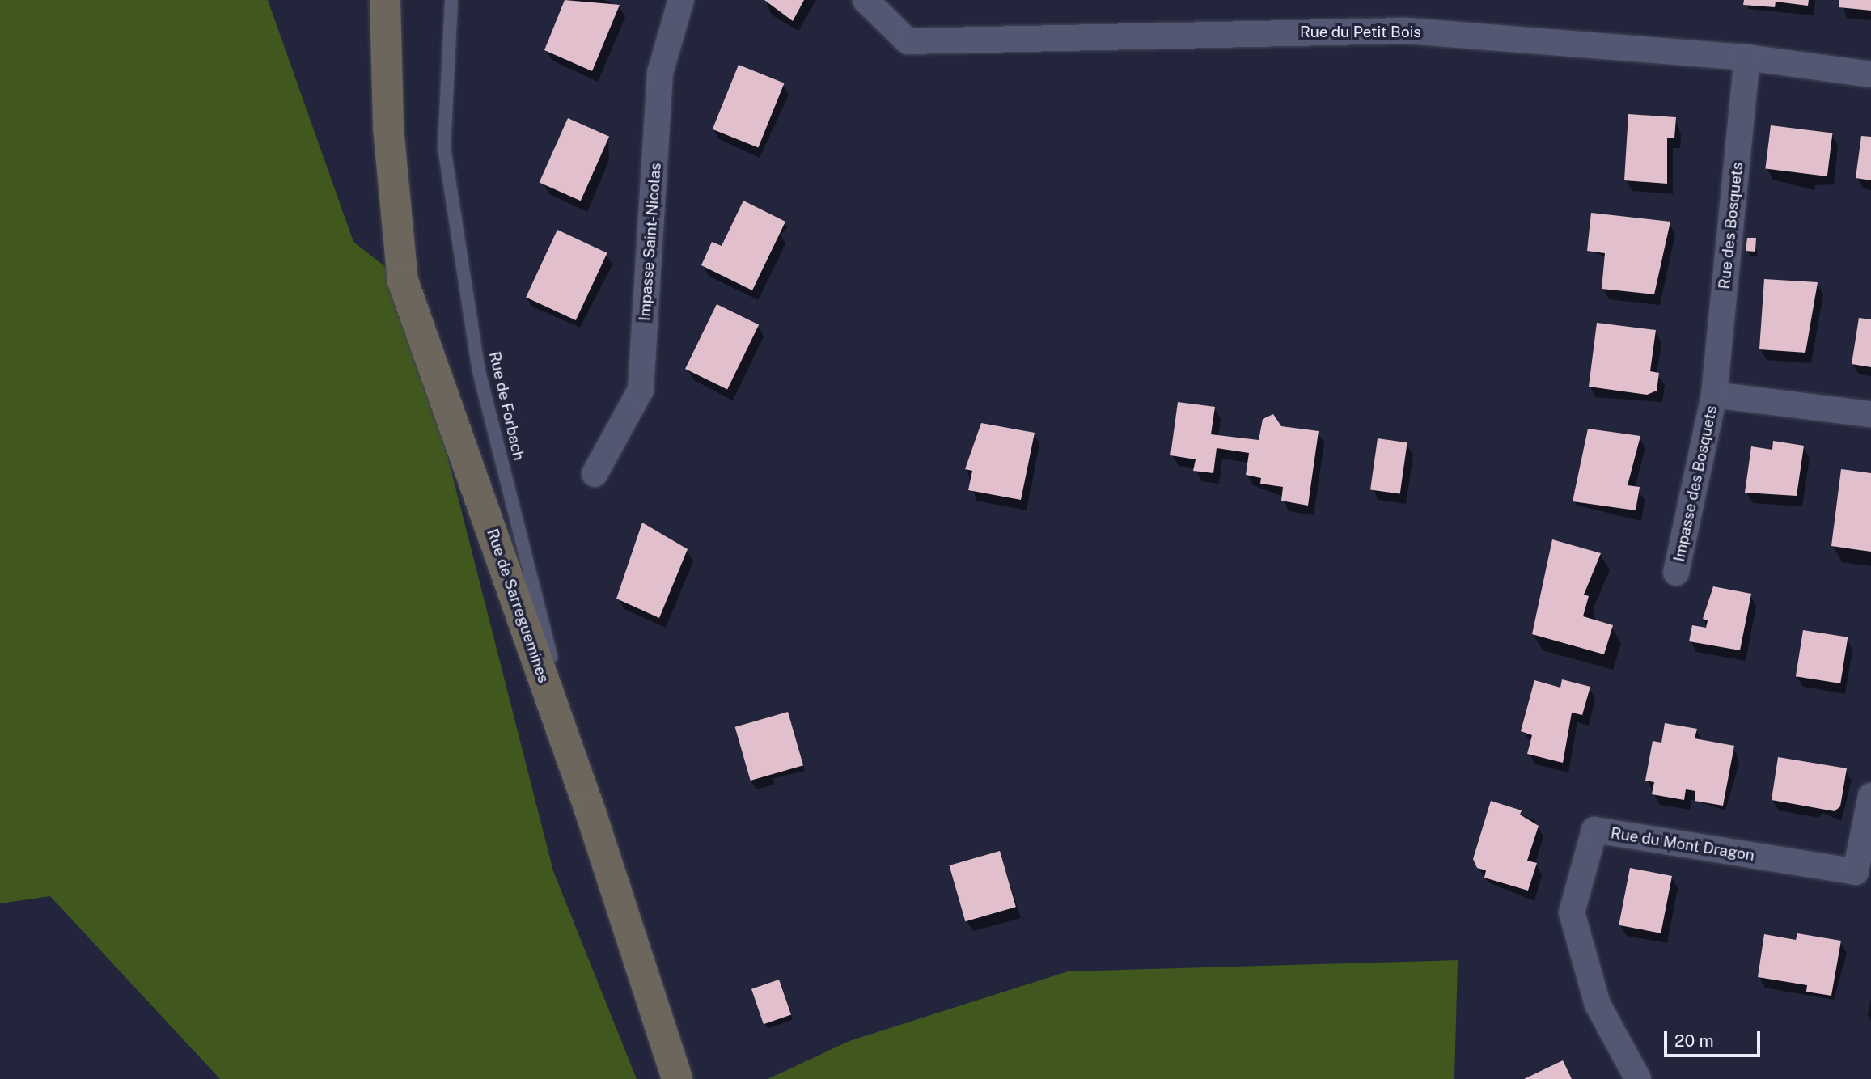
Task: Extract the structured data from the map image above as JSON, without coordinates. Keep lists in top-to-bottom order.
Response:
{
  "streets": {
    "main road": ["Rue de Sarreguemines"],
    "street": [
      "Rue du Petit Bois",
      "Rue des Bosquets",
      "Impasse Saint-Nicolas",
      "Impasse des Bosquets",
      "Rue du Mont Dragon"
    ],
    "lane": ["Rue de Forbach"]
  },
  "crossings": [
    ["Rue du Petit Bois", "Rue des Bosquets"],
    ["Rue des Bosquets", "Impasse des Bosquets"],
    ["Rue de Forbach", "Rue de Sarreguemines"]
  ],
  "scale_bar": "20 m"
}
